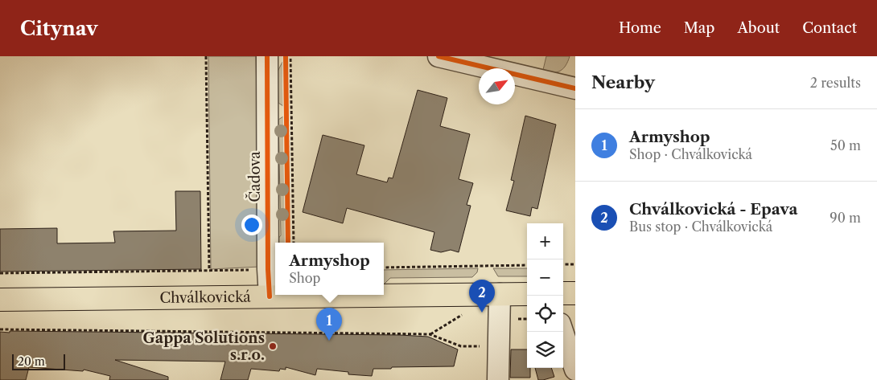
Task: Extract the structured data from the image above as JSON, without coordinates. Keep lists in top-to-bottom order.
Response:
{
  "streets": {
    "main road": ["Chválkovická"],
    "street": ["Čadova"]
  },
  "crossings": [
    ["Čadova", "Chválkovická"]
  ],
  "places": ["Gappa Solutions s.r.o."],
  "scale_bar": "20 m",
  "north": "top right",
  "page": {
    "header": "Citynav",
    "nav": [
      "Home",
      "Map",
      "About",
      "Contact"
    ],
    "heading": ["Nearby", "2 results"],
    "list": [
      {
        "mark": "1",
        "name": "Armyshop",
        "note": "Shop · Chválkovická",
        "value": "50 m"
      },
      {
        "mark": "2",
        "name": "Chválkovická - Epava",
        "note": "Bus stop · Chválkovická",
        "value": "90 m"
      }
    ],
    "map_buttons": ["+", "−"],
    "popup": ["Armyshop", "Shop"],
    "pins": ["2", "1"],
    "scale": "20 m"
  }
}
